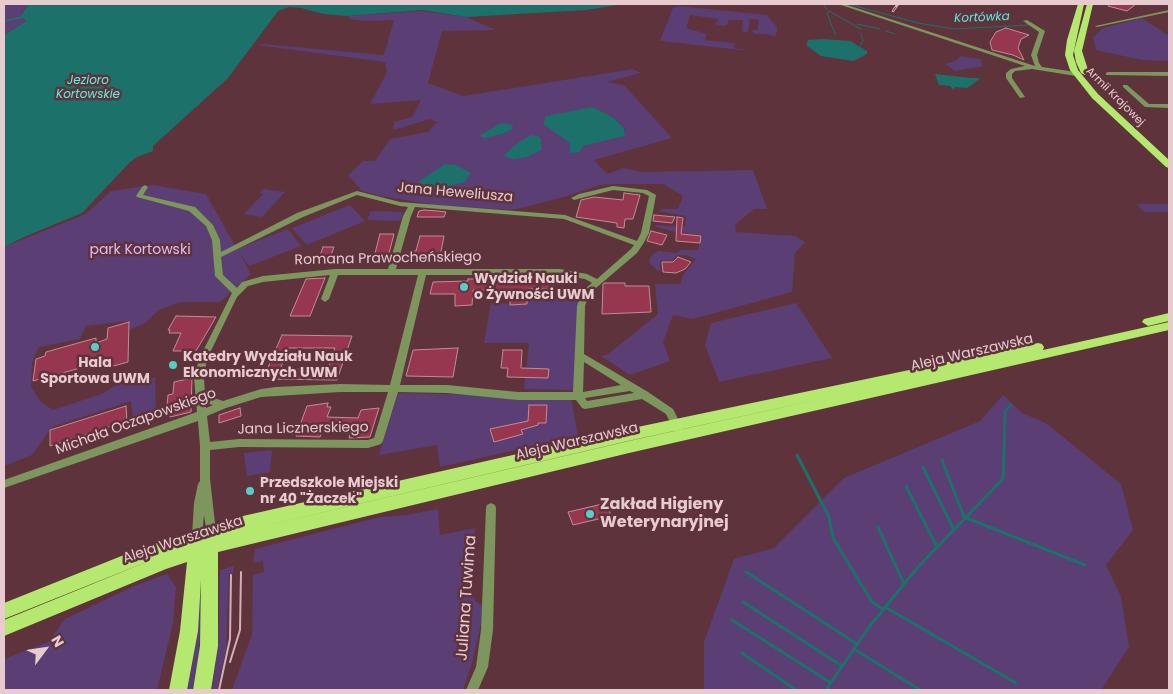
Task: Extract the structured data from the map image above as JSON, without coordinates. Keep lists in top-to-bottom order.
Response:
{
  "streets": {
    "main road": ["Armii Krajowej", "Aleja Warszawska"],
    "street": [
      "Jana Heweliusza",
      "Romana Prawocheńskiego",
      "Michała Oczapowskiego",
      "Jana Licznerskiego",
      "Juliana Tuwima"
    ]
  },
  "crossings": [
    ["Romana Prawocheńskiego", "Jana Licznerskiego"],
    ["Michała Oczapowskiego", "Jana Licznerskiego"]
  ],
  "water": ["Kortówka", "Jezioro Kortowskie"],
  "parks": ["park Kortowski"],
  "places": [
    "Wydział Nauki o Żywności UWM",
    "Hala Sportowa UWM",
    "Katedry Wydziału Nauk Ekonomicznych UWM",
    "Przedszkole Miejski nr 40 \"Żaczek\"",
    "Zakład Higieny Weterynaryjnej"
  ],
  "north": "top right"
}
